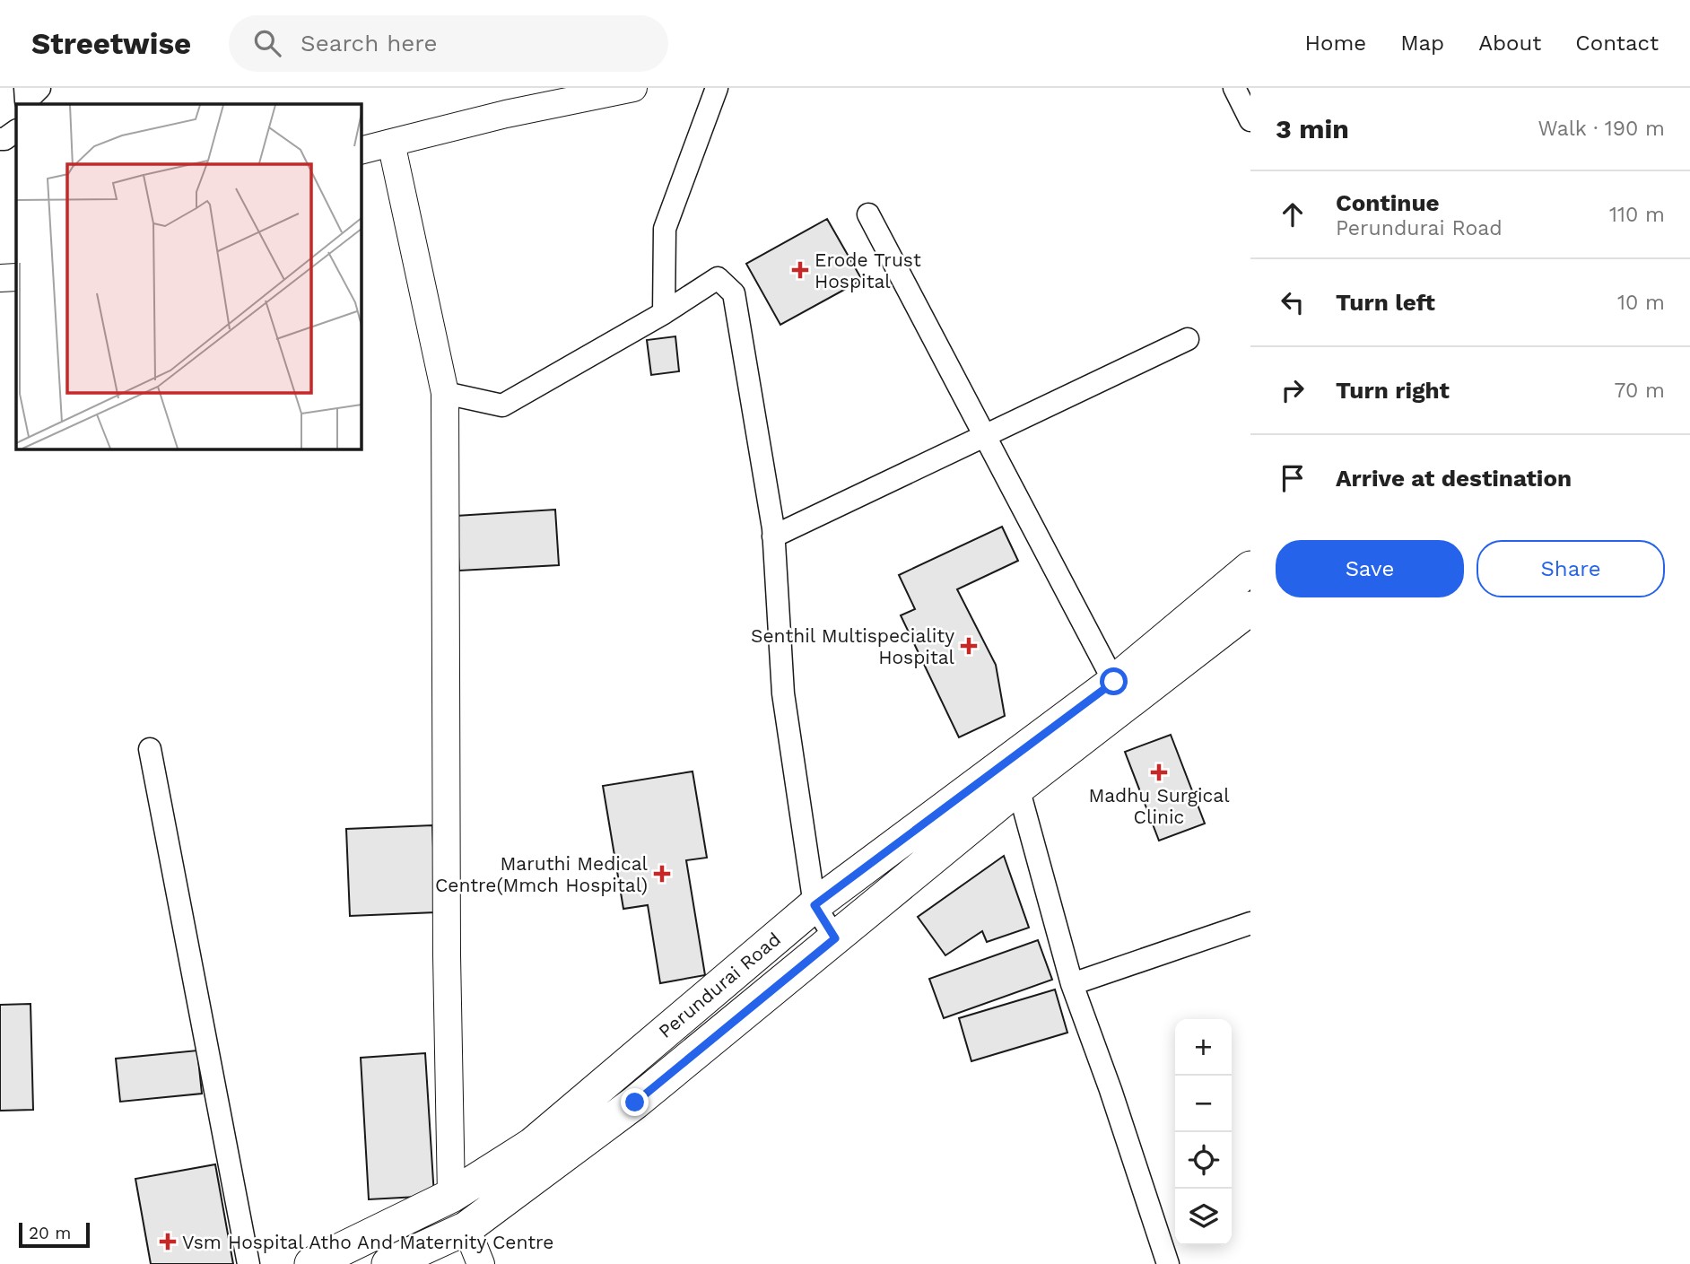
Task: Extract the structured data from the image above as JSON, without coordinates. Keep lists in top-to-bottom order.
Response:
{
  "streets": {
    "main road": ["Perundurai Road"]
  },
  "places": {
    "health": [
      "Erode Trust Hospital",
      "Senthil Multispeciality Hospital",
      "Madhu Surgical Clinic",
      "Maruthi Medical Centre(Mmch Hospital)",
      "Vsm Hospital Atho And Maternity Centre"
    ]
  },
  "scale_bar": "20 m",
  "page": {
    "header": "Streetwise",
    "search": "Search here",
    "nav": [
      "Home",
      "Map",
      "About",
      "Contact"
    ],
    "heading": ["3 min", "Walk · 190 m"],
    "list": [
      ["Continue", "Perundurai Road", "110 m"],
      ["Turn left", "10 m"],
      ["Turn right", "70 m"],
      "Arrive at destination"
    ],
    "buttons": ["Save", "Share"],
    "map_buttons": ["+", "−"],
    "scale": "20 m"
  }
}
